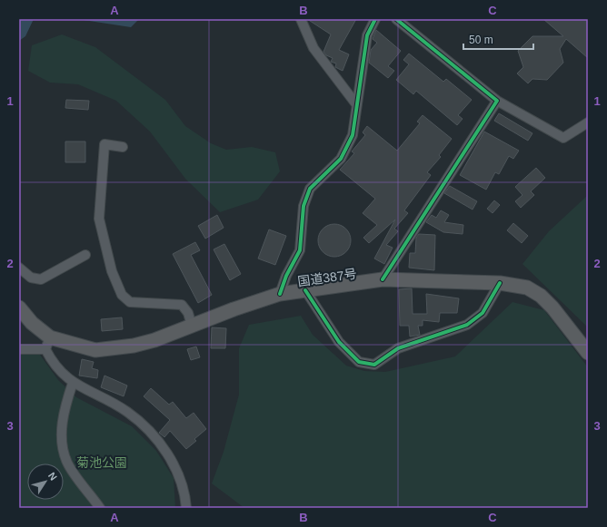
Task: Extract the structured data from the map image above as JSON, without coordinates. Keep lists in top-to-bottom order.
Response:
{
  "streets": {
    "highway": ["国道387号"]
  },
  "parks": ["菊池公園"],
  "scale_bar": "50 m",
  "north": "top right",
  "grid": {
    "columns": ["A", "B", "C"],
    "rows": ["1", "2", "3"]
  }
}
